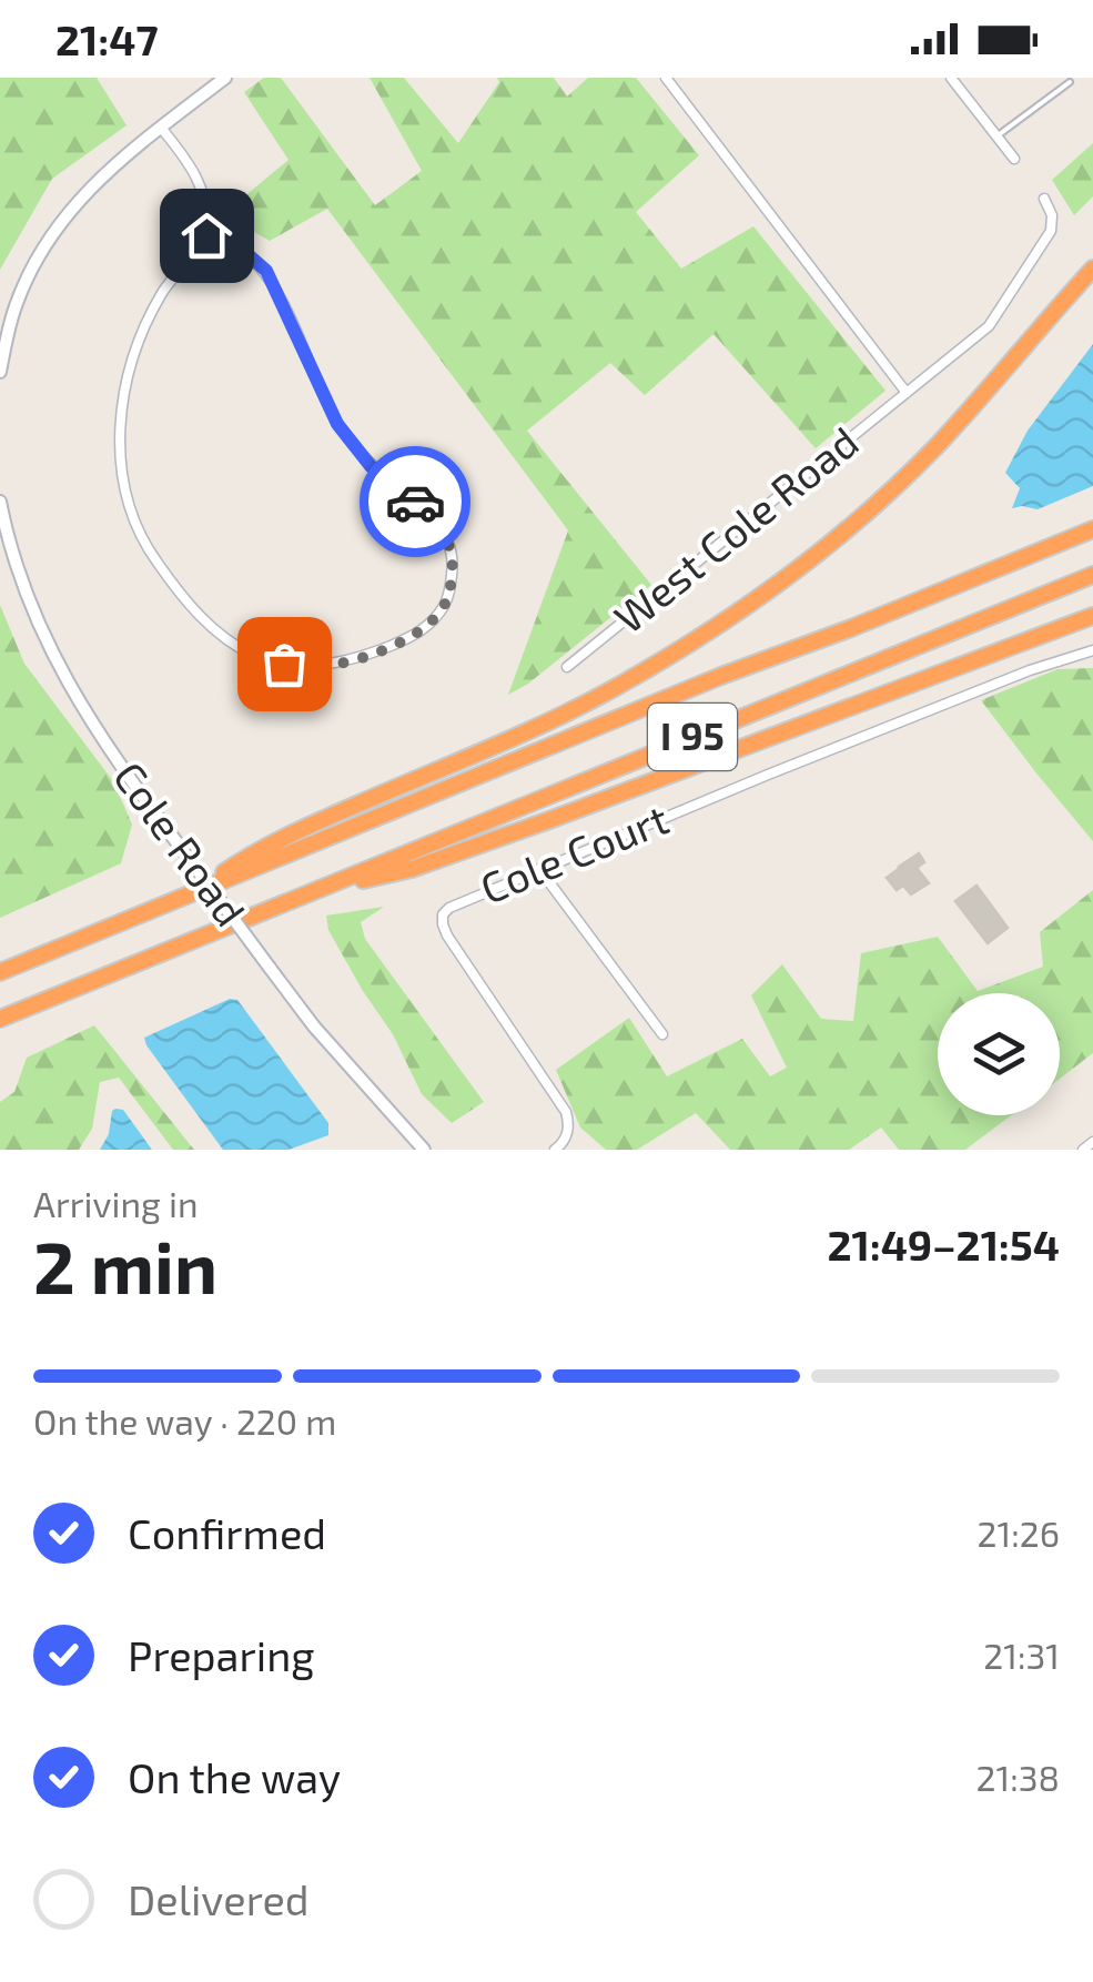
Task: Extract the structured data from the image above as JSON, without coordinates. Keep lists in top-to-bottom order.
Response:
{
  "streets": {
    "highway": ["I 95"],
    "street": ["West Cole Road", "Cole Road", "Cole Court"]
  },
  "page": {
    "status": "21:47",
    "heading": ["2 min", "Arriving in", "21:49–21:54"],
    "bar": "On the way · 220 m",
    "list": [
      ["Confirmed", "21:26"],
      ["Preparing", "21:31"],
      ["On the way", "21:38"],
      "Delivered"
    ]
  }
}
